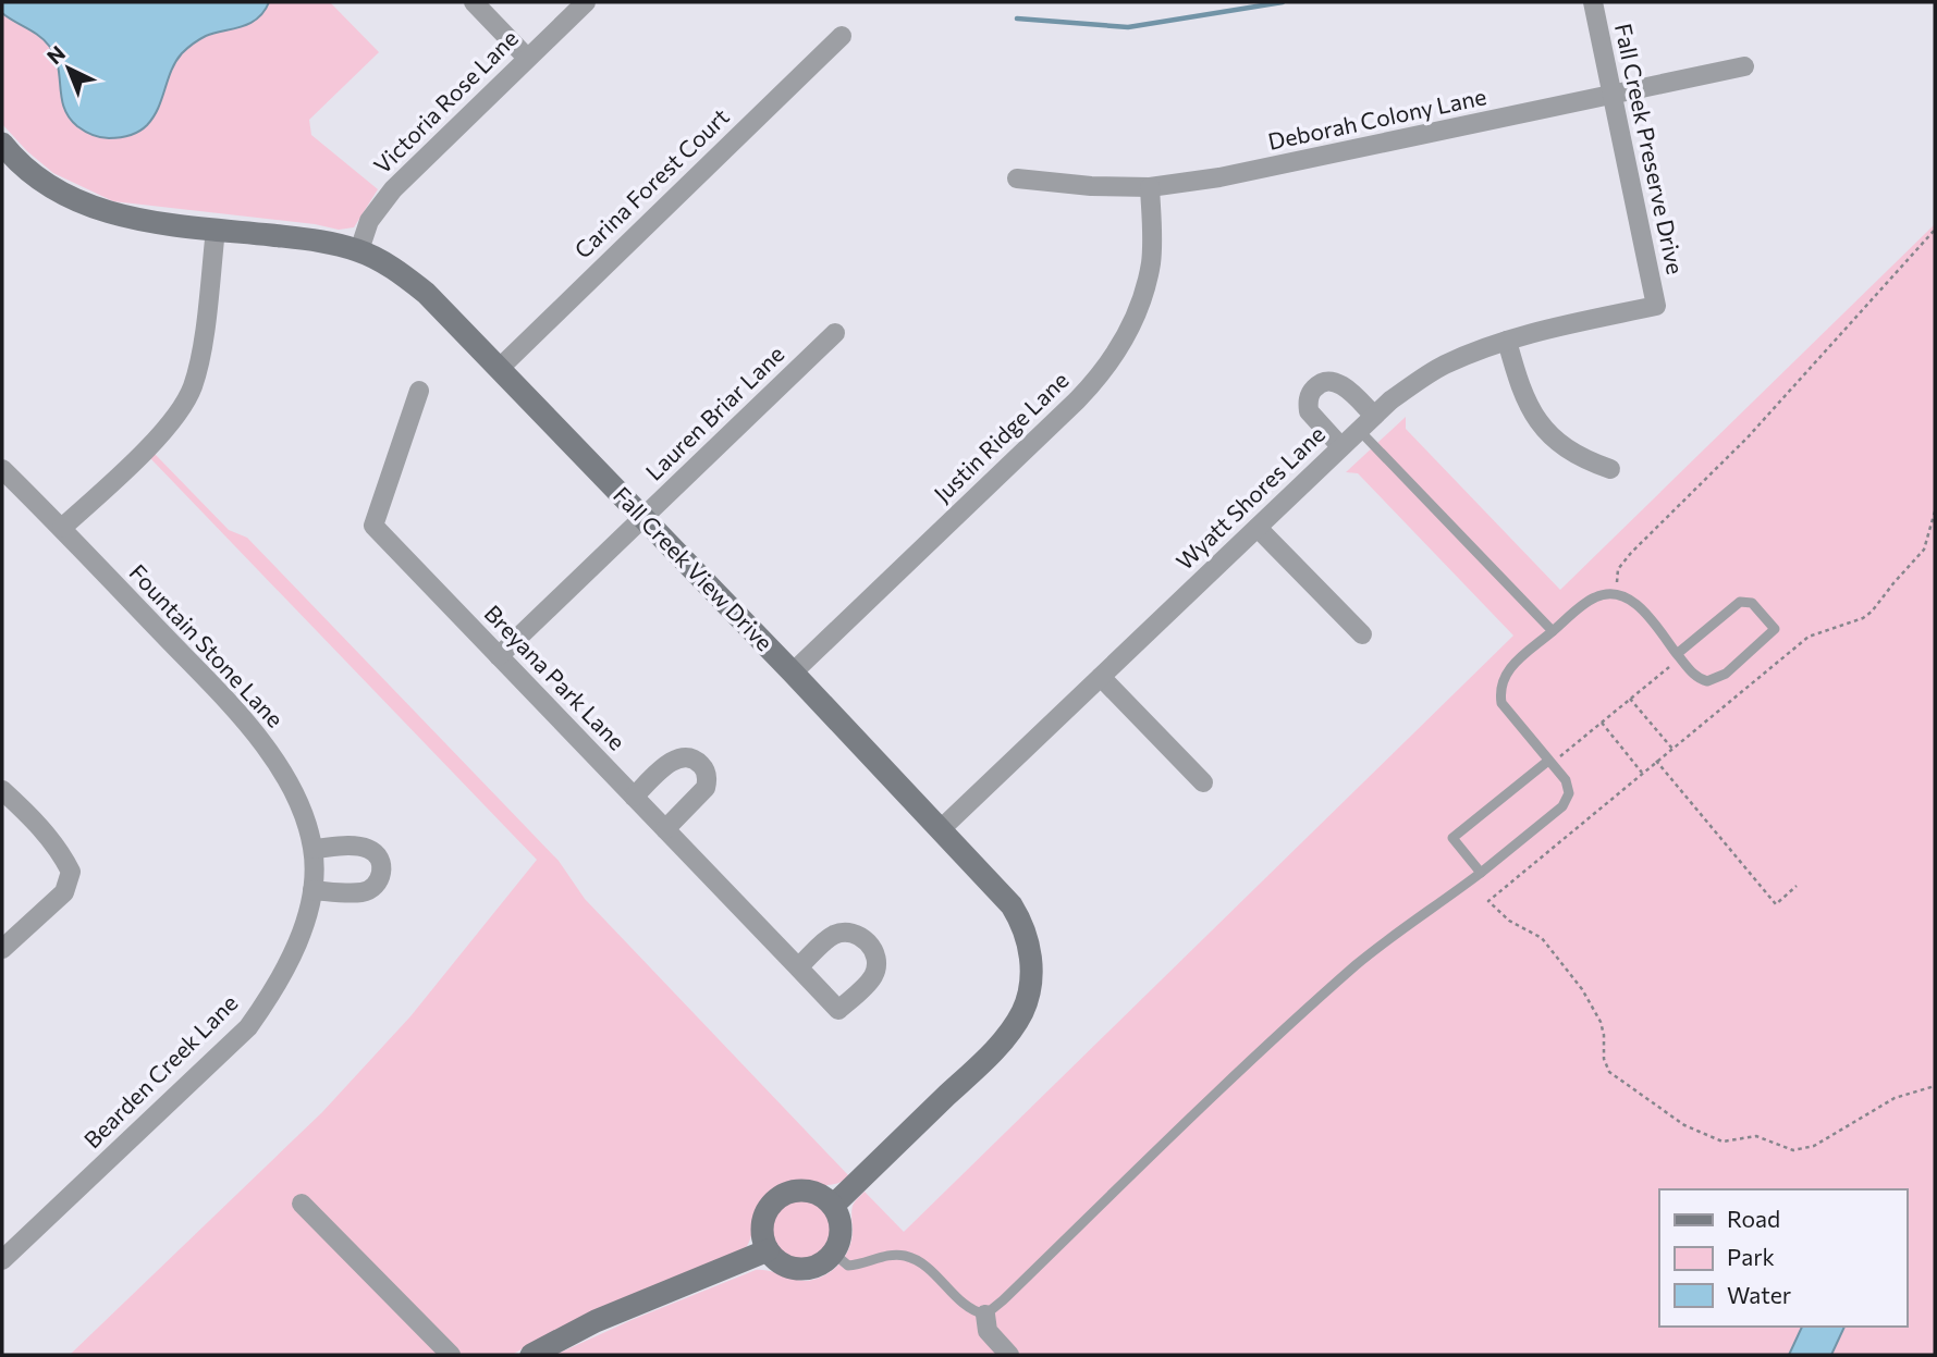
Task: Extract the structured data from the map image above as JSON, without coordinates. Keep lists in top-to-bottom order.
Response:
{
  "streets": {
    "street": [
      "Victoria Rose Lane",
      "Deborah Colony Lane",
      "Fall Creek Preserve Drive",
      "Carina Forest Court",
      "Lauren Briar Lane",
      "Justin Ridge Lane",
      "Wyatt Shores Lane",
      "Fall Creek View Drive",
      "Fountain Stone Lane",
      "Breyana Park Lane",
      "Bearden Creek Lane"
    ]
  },
  "crossings": [
    ["Victoria Rose Lane", "Fall Creek View Drive"],
    ["Deborah Colony Lane", "Fall Creek Preserve Drive"],
    ["Deborah Colony Lane", "Justin Ridge Lane"],
    ["Fall Creek Preserve Drive", "Wyatt Shores Lane"],
    ["Carina Forest Court", "Fall Creek View Drive"],
    ["Lauren Briar Lane", "Fall Creek View Drive"],
    ["Lauren Briar Lane", "Breyana Park Lane"],
    ["Justin Ridge Lane", "Fall Creek View Drive"],
    ["Wyatt Shores Lane", "Fall Creek View Drive"],
    ["Fountain Stone Lane", "Bearden Creek Lane"]
  ],
  "legend": ["Road", "Park", "Water"],
  "north": "top left"
}
